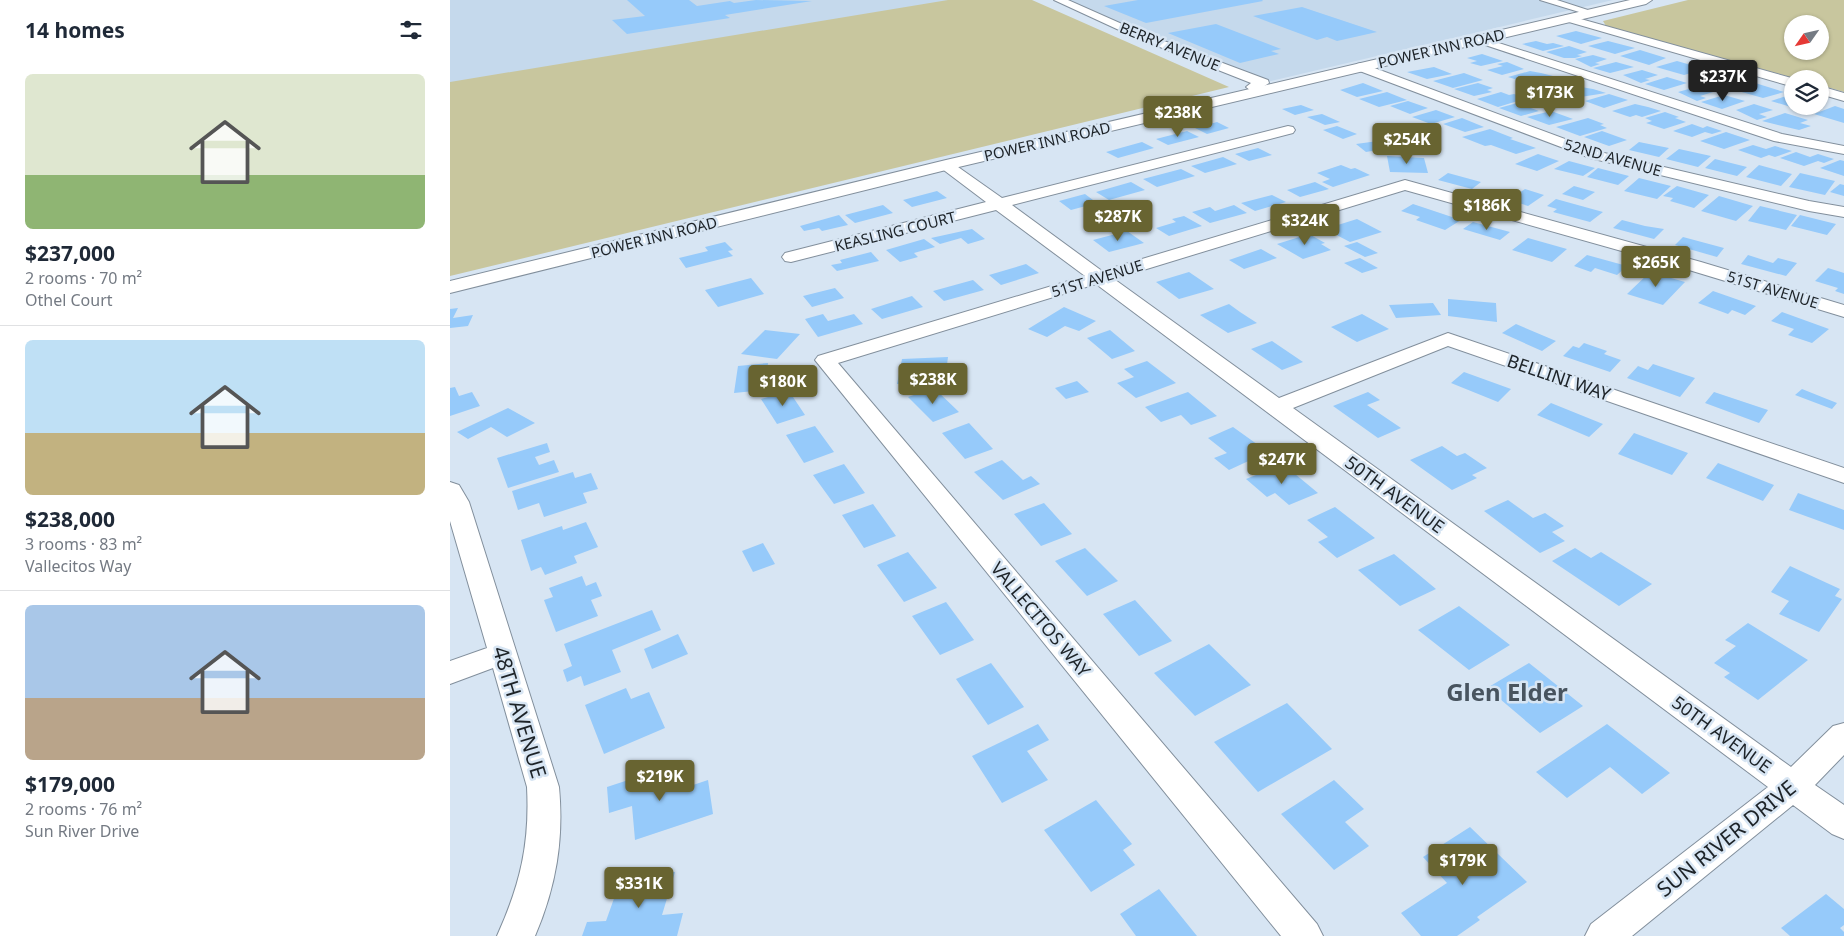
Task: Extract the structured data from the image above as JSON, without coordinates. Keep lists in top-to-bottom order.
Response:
{
  "streets": {
    "main road": ["POWER INN ROAD"],
    "street": [
      "BERRY AVENUE",
      "52ND AVENUE",
      "KEASLING COURT",
      "51ST AVENUE",
      "BELLINI WAY",
      "50TH AVENUE",
      "VALLECITOS WAY",
      "48TH AVENUE",
      "SUN RIVER DRIVE"
    ]
  },
  "crossings": [
    ["BERRY AVENUE", "POWER INN ROAD"],
    ["POWER INN ROAD", "52ND AVENUE"],
    ["POWER INN ROAD", "50TH AVENUE"],
    ["KEASLING COURT", "50TH AVENUE"],
    ["51ST AVENUE", "50TH AVENUE"],
    ["51ST AVENUE", "VALLECITOS WAY"],
    ["BELLINI WAY", "50TH AVENUE"],
    ["50TH AVENUE", "SUN RIVER DRIVE"]
  ],
  "districts": ["Glen Elder"],
  "north": "bottom left",
  "page": {
    "heading": "14 homes",
    "list": [
      {
        "name": "$237,000",
        "note": "2 rooms · 70 m² · Othel Court"
      },
      {
        "name": "$238,000",
        "note": "3 rooms · 83 m² · Vallecitos Way"
      },
      {
        "name": "$179,000",
        "note": "2 rooms · 76 m² · Sun River Drive"
      }
    ],
    "price": [
      "$237K",
      "$173K",
      "$238K",
      "$254K",
      "$186K",
      "$287K",
      "$324K",
      "$265K",
      "$238K",
      "$180K",
      "$247K",
      "$219K",
      "$179K",
      "$331K"
    ]
  }
}
